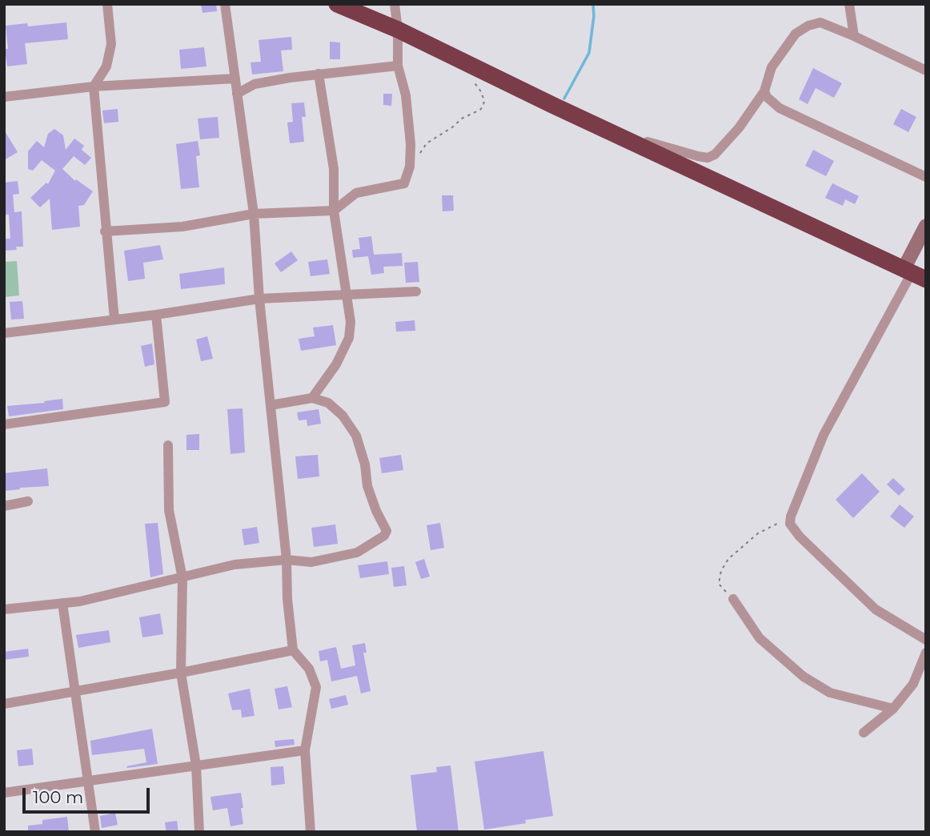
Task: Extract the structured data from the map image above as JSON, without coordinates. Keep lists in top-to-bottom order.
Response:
{
  "scale_bar": "100 m"
}
